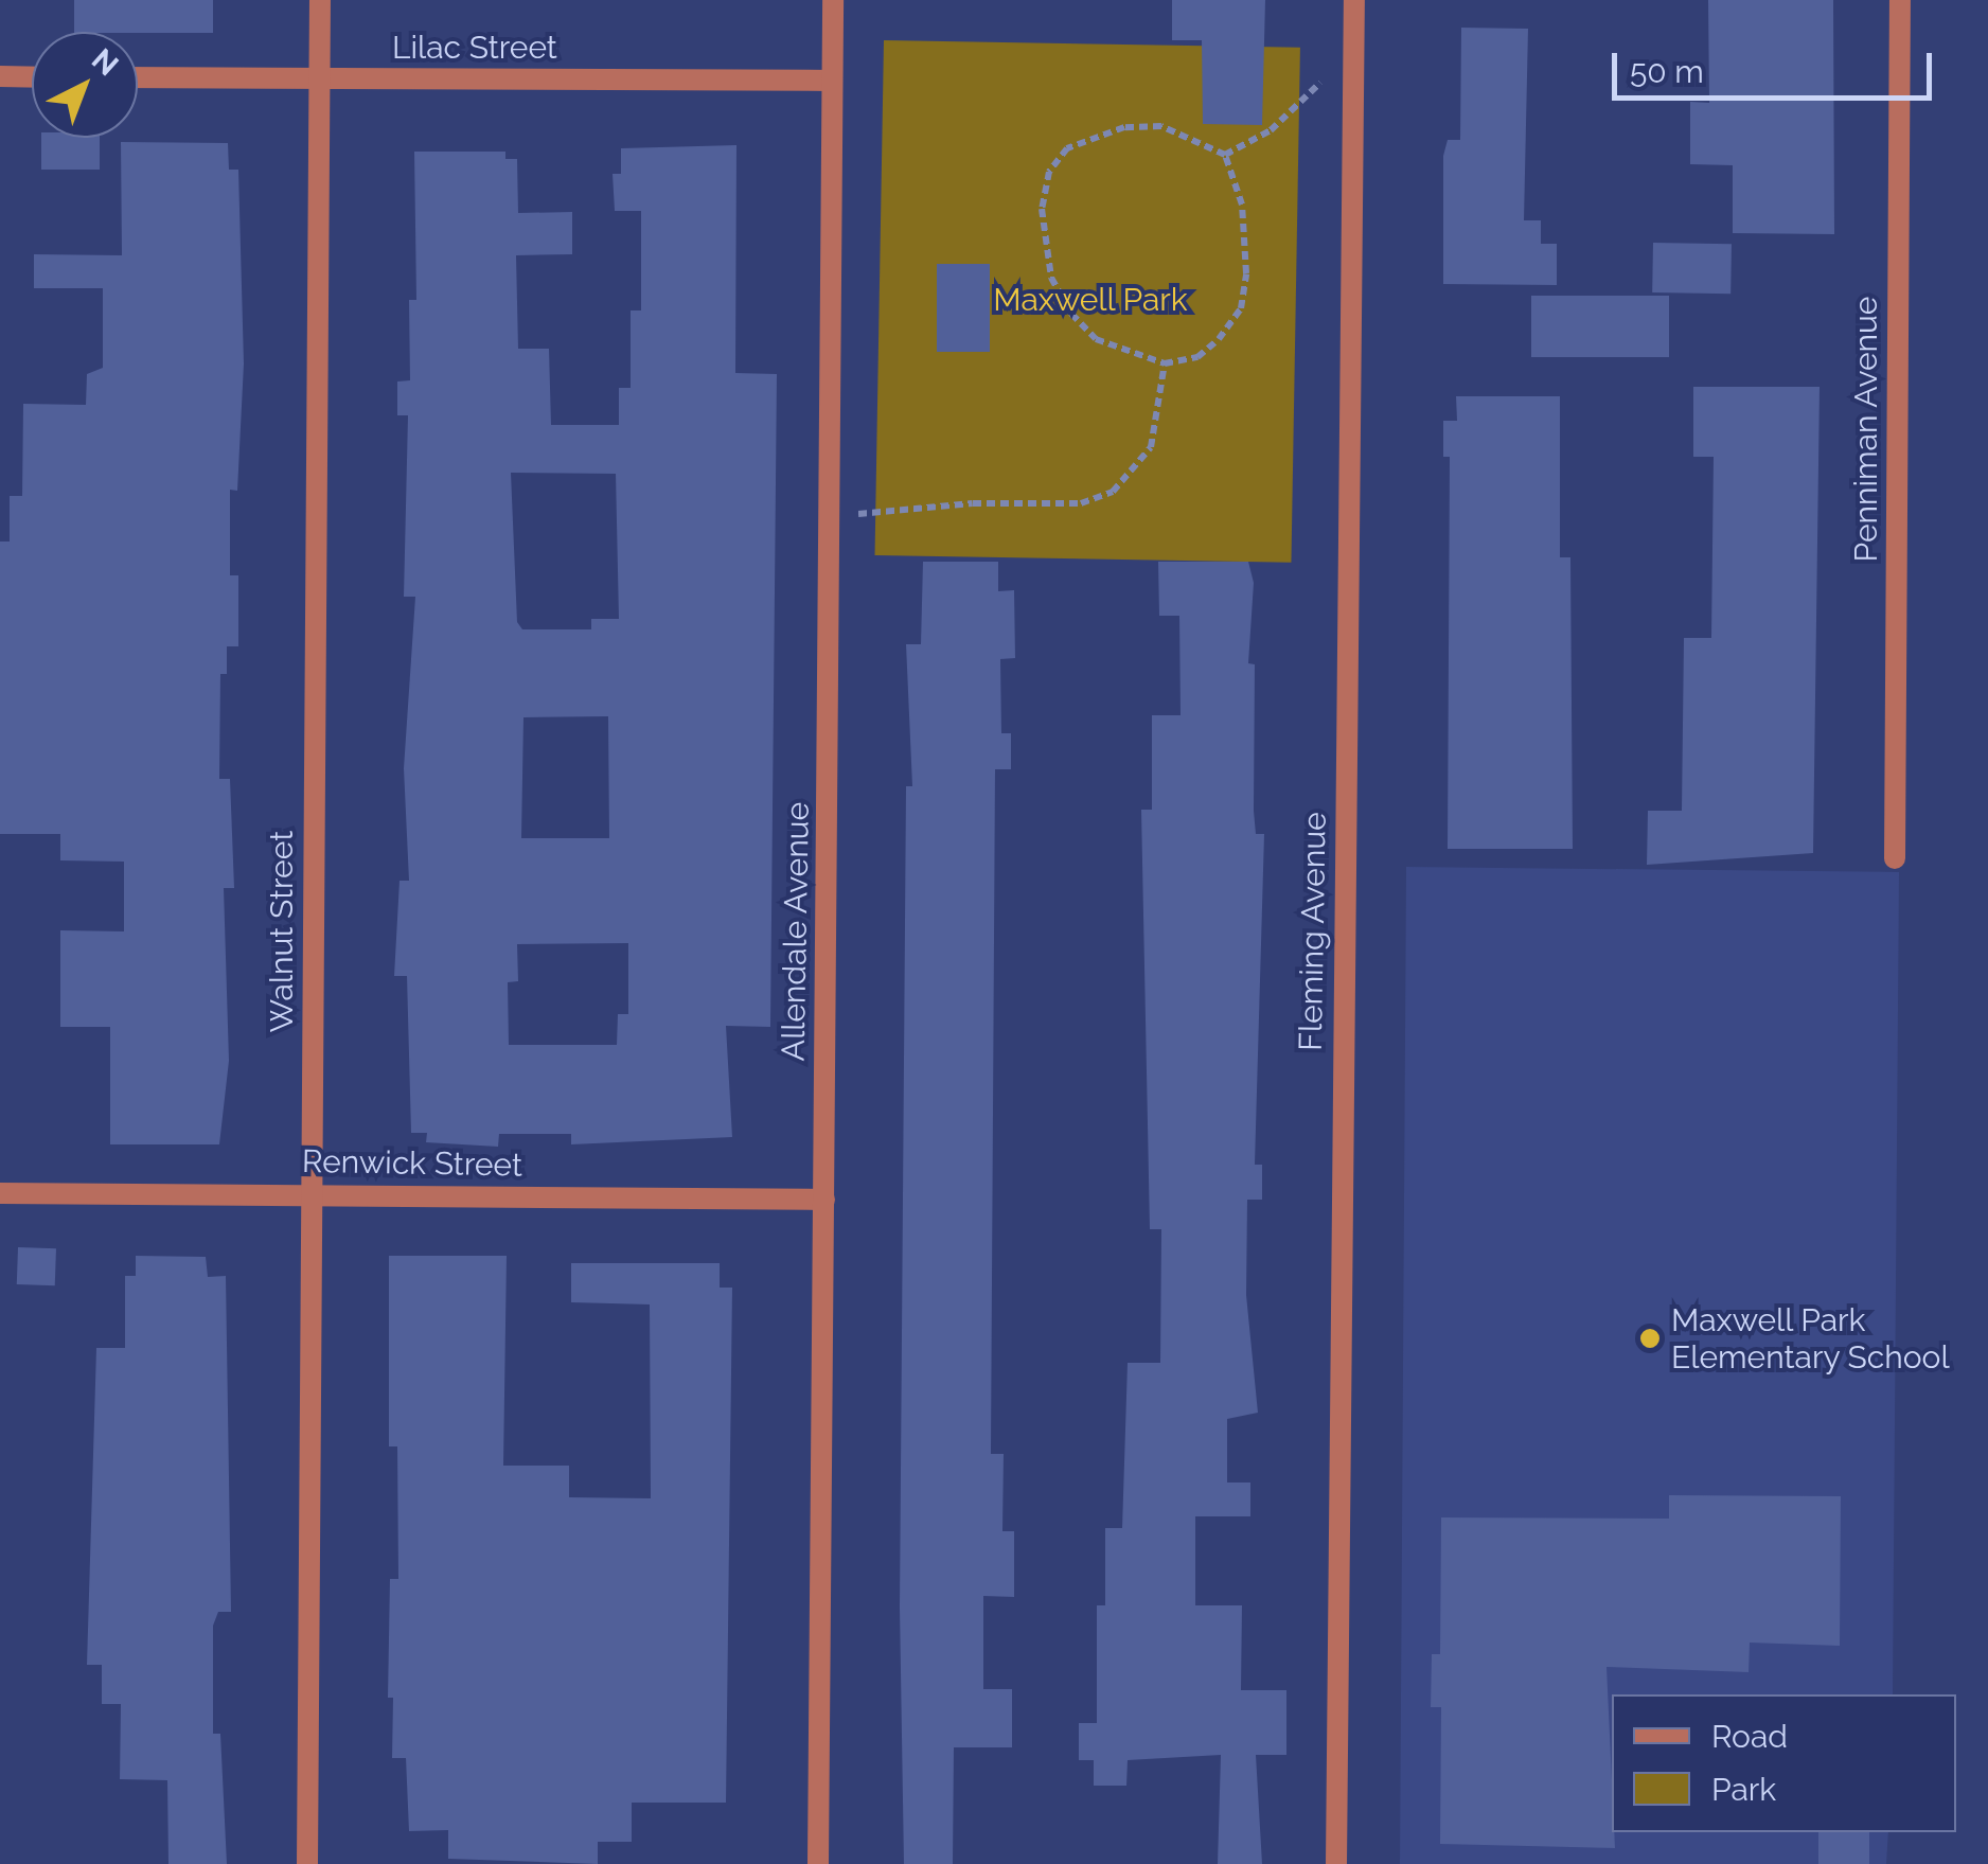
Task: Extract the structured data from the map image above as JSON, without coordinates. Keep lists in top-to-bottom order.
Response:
{
  "streets": {
    "street": [
      "Lilac Street",
      "Penniman Avenue",
      "Walnut Street",
      "Allendale Avenue",
      "Fleming Avenue",
      "Renwick Street"
    ]
  },
  "crossings": [
    ["Lilac Street", "Walnut Street"],
    ["Lilac Street", "Allendale Avenue"],
    ["Walnut Street", "Renwick Street"],
    ["Allendale Avenue", "Renwick Street"]
  ],
  "parks": ["Maxwell Park"],
  "places": ["Maxwell Park Elementary School"],
  "legend": ["Road", "Park"],
  "scale_bar": "50 m",
  "north": "top right"
}
